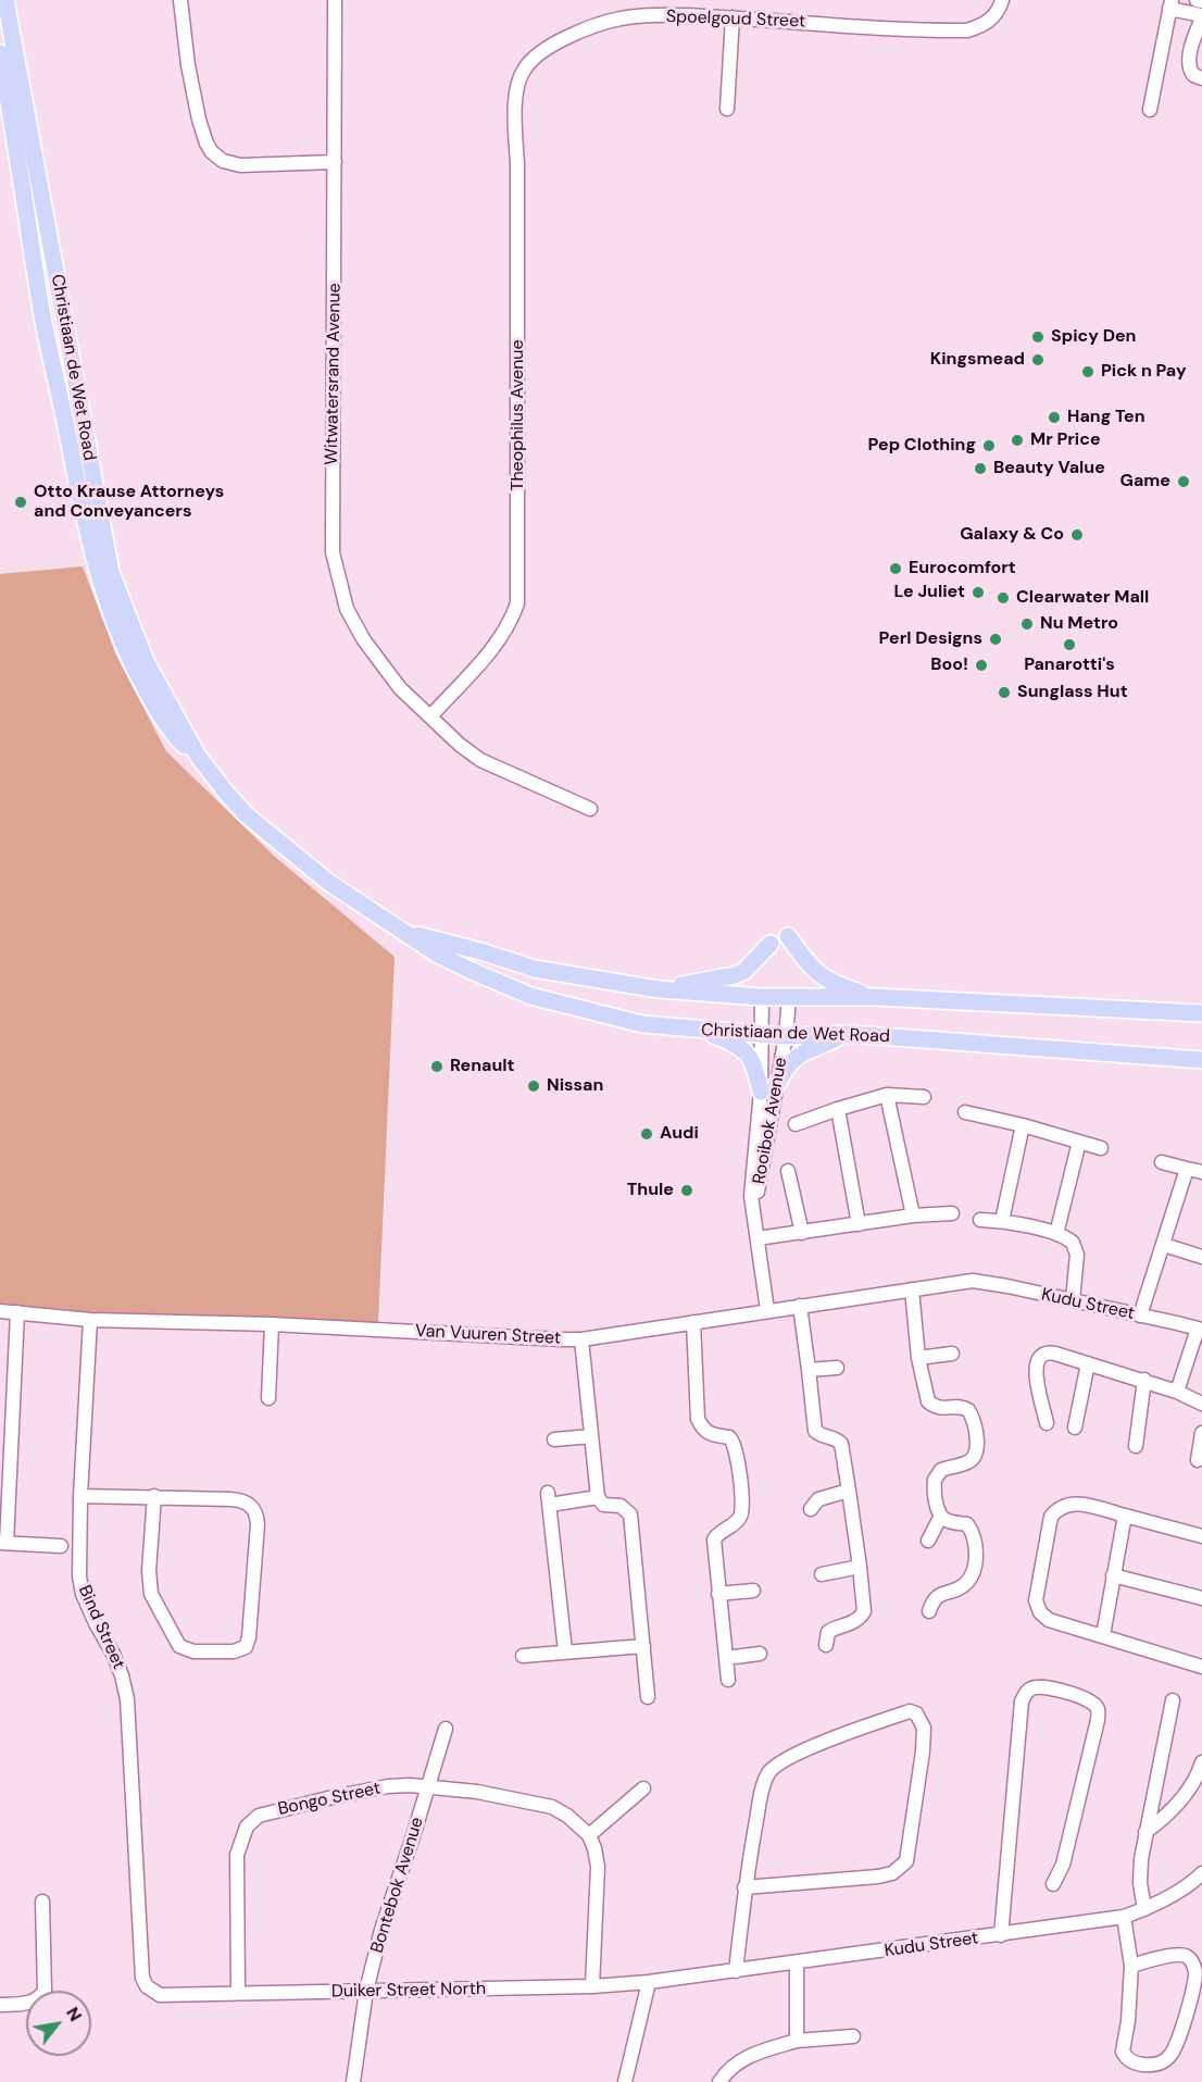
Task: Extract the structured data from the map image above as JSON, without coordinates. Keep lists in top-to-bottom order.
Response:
{
  "streets": {
    "main road": ["Christiaan de Wet Road"],
    "street": [
      "Spoelgoud Street",
      "Witwatersrand Avenue",
      "Theophilus Avenue",
      "Rooibok Avenue",
      "Kudu Street",
      "Van Vuuren Street",
      "Bind Street",
      "Bongo Street",
      "Bontebok Avenue",
      "Duiker Street North"
    ]
  },
  "crossings": [
    ["Spoelgoud Street", "Theophilus Avenue"],
    ["Christiaan de Wet Road", "Rooibok Avenue"],
    ["Witwatersrand Avenue", "Theophilus Avenue"],
    ["Rooibok Avenue", "Van Vuuren Street"],
    ["Kudu Street", "Van Vuuren Street"],
    ["Kudu Street", "Duiker Street North"],
    ["Van Vuuren Street", "Bind Street"],
    ["Bind Street", "Duiker Street North"],
    ["Bongo Street", "Bontebok Avenue"],
    ["Bongo Street", "Duiker Street North"],
    ["Bontebok Avenue", "Duiker Street North"]
  ],
  "places": [
    "Spicy Den",
    "Kingsmead",
    "Pick n Pay",
    "Hang Ten",
    "Mr Price",
    "Pep Clothing",
    "Beauty Value",
    "Game",
    "Otto Krause Attorneys and Conveyancers",
    "Galaxy & Co",
    "Eurocomfort",
    "Le Juliet",
    "Clearwater Mall",
    "Nu Metro",
    "Perl Designs",
    "Panarotti's",
    "Boo!",
    "Sunglass Hut",
    "Renault",
    "Nissan",
    "Audi",
    "Thule"
  ],
  "north": "top right"
}
